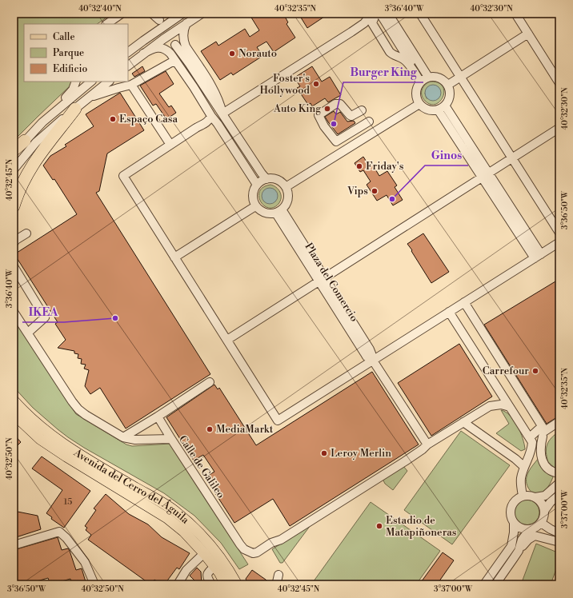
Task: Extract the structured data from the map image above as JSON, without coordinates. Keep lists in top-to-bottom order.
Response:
{
  "streets": {
    "main road": ["Avenida del Cerro del Águila"],
    "street": ["Plaza del Comercio", "Calle de Galileo"]
  },
  "crossings": [
    ["Plaza del Comercio", "Calle de Galileo"]
  ],
  "places": [
    "Norauto",
    "Foster's Hollywood",
    "Auto King",
    "Espaço Casa",
    "Burger King",
    "Friday's",
    "Vips",
    "Ginos",
    "IKEA",
    "Carrefour",
    "MediaMarkt",
    "Leroy Merlin",
    "Estadio de Matapiñoneras"
  ],
  "house_numbers": ["15"],
  "legend": ["Calle", "Parque", "Edificio"],
  "coordinates": [
    "40°32'40\"N",
    "40°32'35\"N",
    "3°36'40\"W",
    "40°32'30\"N",
    "40°32'45\"N",
    "3°36'50\"W",
    "40°32'50\"N",
    "3°37'00\"W"
  ]
}
